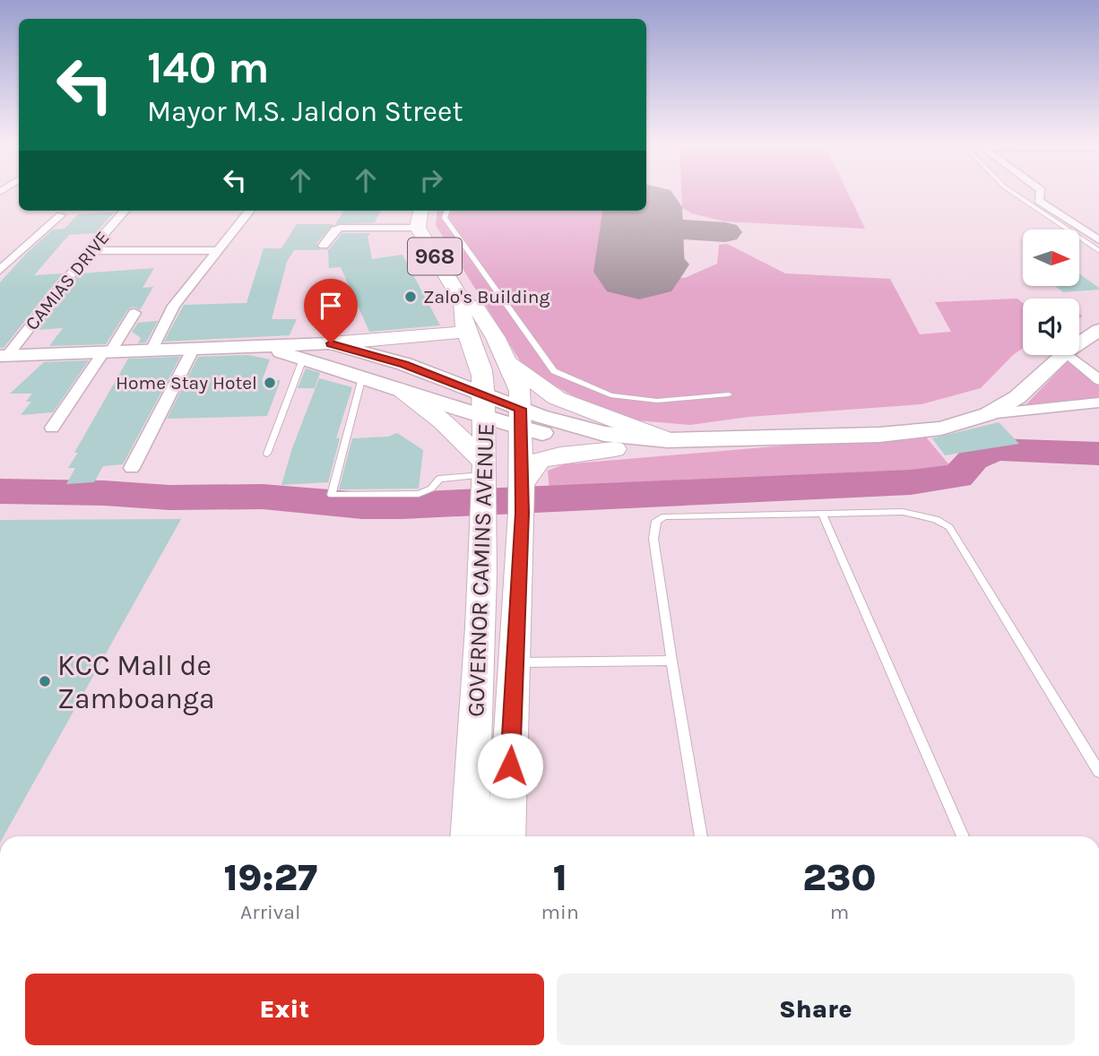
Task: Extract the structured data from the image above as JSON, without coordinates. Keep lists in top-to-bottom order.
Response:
{
  "streets": {
    "main road": ["968", "GOVERNOR CAMINS AVENUE"],
    "street": ["CAMIAS DRIVE"]
  },
  "crossings": [
    ["968", "GOVERNOR CAMINS AVENUE"]
  ],
  "places": ["Zalo's Building", "Home Stay Hotel", "KCC Mall de Zamboanga"],
  "north": "right",
  "page": {
    "turn": ["140 m", "Mayor M.S. Jaldon Street"],
    "eta": [
      "19:27",
      "Arrival",
      "1",
      "min",
      "230",
      "m"
    ],
    "buttons": ["Exit", "Share"]
  }
}
